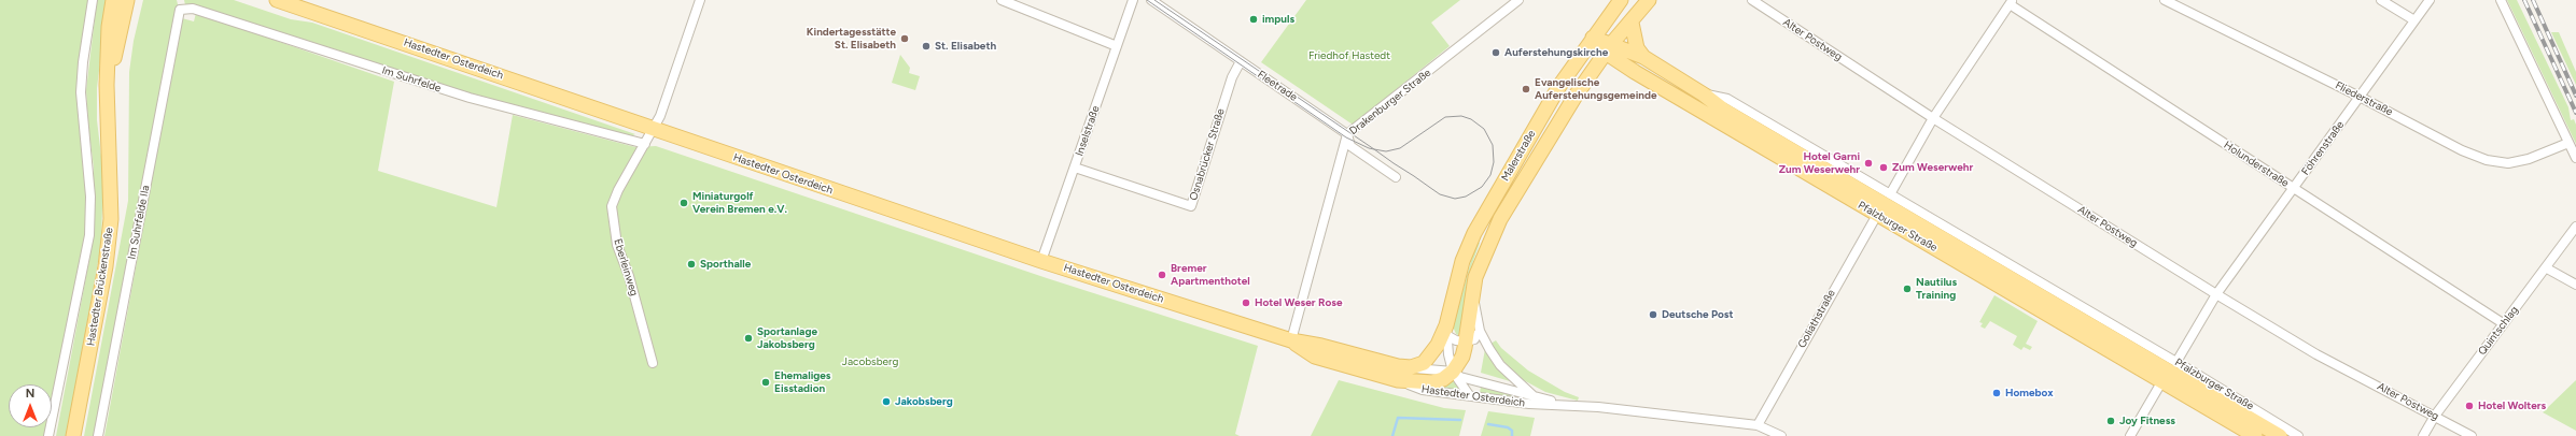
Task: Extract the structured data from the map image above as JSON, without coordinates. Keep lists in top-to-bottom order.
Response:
{
  "streets": {
    "main road": [
      "Hastedter Osterdeich",
      "Malerstraße",
      "Pfalzburger Straße",
      "Hastedter Brückenstraße"
    ],
    "street": [
      "Alter Postweg",
      "Im Suhrfelde",
      "Fleetrade",
      "Fliederstraße",
      "Drakenburger Straße",
      "Inselstraße",
      "Föhrenstraße",
      "Osnabrücker Straße",
      "Holunderstraße",
      "Im Suhrfelde IIa",
      "Eberleinweg",
      "Goliathstraße",
      "Quintschlag"
    ]
  },
  "crossings": [
    ["Alter Postweg", "Föhrenstraße"],
    ["Alter Postweg", "Quintschlag"],
    ["Hastedter Osterdeich", "Drakenburger Straße"],
    ["Hastedter Osterdeich", "Inselstraße"],
    ["Hastedter Osterdeich", "Malerstraße"],
    ["Hastedter Osterdeich", "Eberleinweg"],
    ["Hastedter Osterdeich", "Goliathstraße"],
    ["Im Suhrfelde", "Im Suhrfelde IIa"],
    ["Im Suhrfelde", "Eberleinweg"],
    ["Fleetrade", "Drakenburger Straße"],
    ["Fleetrade", "Osnabrücker Straße"],
    ["Fliederstraße", "Föhrenstraße"],
    ["Inselstraße", "Osnabrücker Straße"],
    ["Föhrenstraße", "Holunderstraße"],
    ["Föhrenstraße", "Pfalzburger Straße"],
    ["Malerstraße", "Pfalzburger Straße"],
    ["Holunderstraße", "Quintschlag"],
    ["Pfalzburger Straße", "Goliathstraße"]
  ],
  "parks": ["Friedhof Hastedt", "Jacobsberg"],
  "places": [
    "impuls",
    "Kindertagesstätte St. Elisabeth",
    "St. Elisabeth",
    "Auferstehungskirche",
    "Evangelische Auferstehungsgemeinde",
    "Hotel Garni Zum Weserwehr",
    "Zum Weserwehr",
    "Miniaturgolf Verein Bremen e.V.",
    "Sporthalle",
    "Bremer Apartmenthotel",
    "Nautilus Training",
    "Hotel Weser Rose",
    "Deutsche Post",
    "Sportanlage Jakobsberg",
    "Ehemaliges Eisstadion",
    "Homebox",
    "Jakobsberg",
    "Hotel Wolters",
    "Joy Fitness"
  ],
  "north": "top"
}
